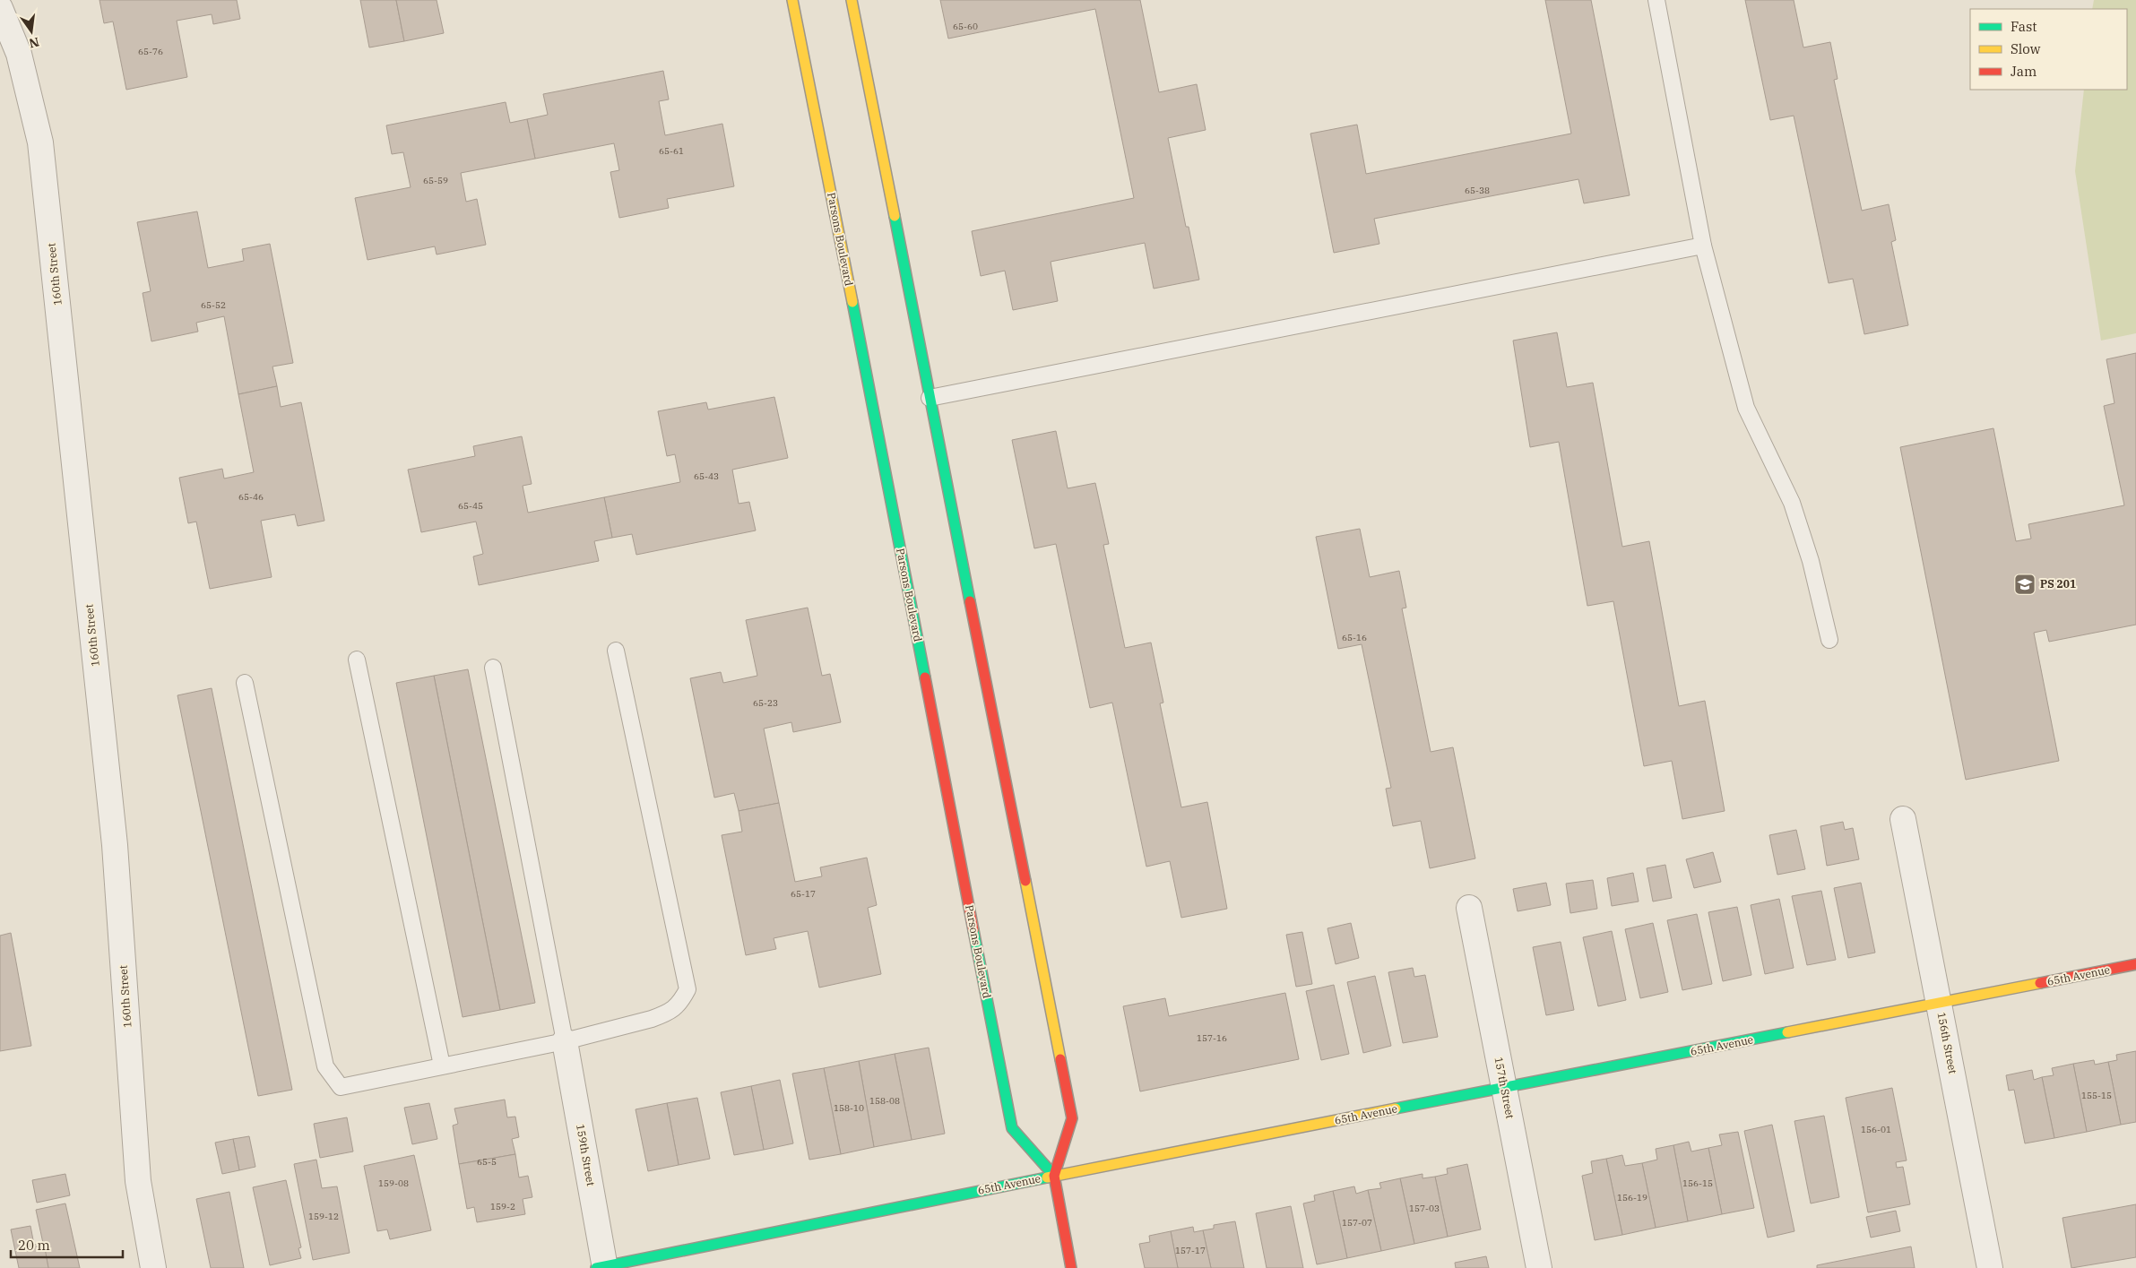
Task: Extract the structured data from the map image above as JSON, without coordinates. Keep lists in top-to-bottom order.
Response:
{
  "streets": {
    "street": [
      "Parsons Boulevard",
      "160th Street",
      "65th Avenue",
      "156th Street",
      "157th Street",
      "159th Street"
    ]
  },
  "crossings": [
    ["Parsons Boulevard", "65th Avenue"],
    ["65th Avenue", "156th Street"],
    ["65th Avenue", "157th Street"],
    ["65th Avenue", "159th Street"]
  ],
  "places": {
    "school or university": ["PS 201"]
  },
  "house_numbers": [
    "65-60",
    "65-76",
    "65-61",
    "65-59",
    "65-38",
    "65-52",
    "65-43",
    "65-46",
    "65-45",
    "65-16",
    "65-23",
    "65-17",
    "157-16",
    "155-15",
    "158-08",
    "158-10",
    "156-01",
    "65-5",
    "159-08",
    "156-15",
    "156-19",
    "159-2",
    "157-03",
    "159-12",
    "157-07",
    "157-17"
  ],
  "legend": ["Fast", "Slow", "Jam"],
  "scale_bar": "20 m",
  "north": "bottom"
}
